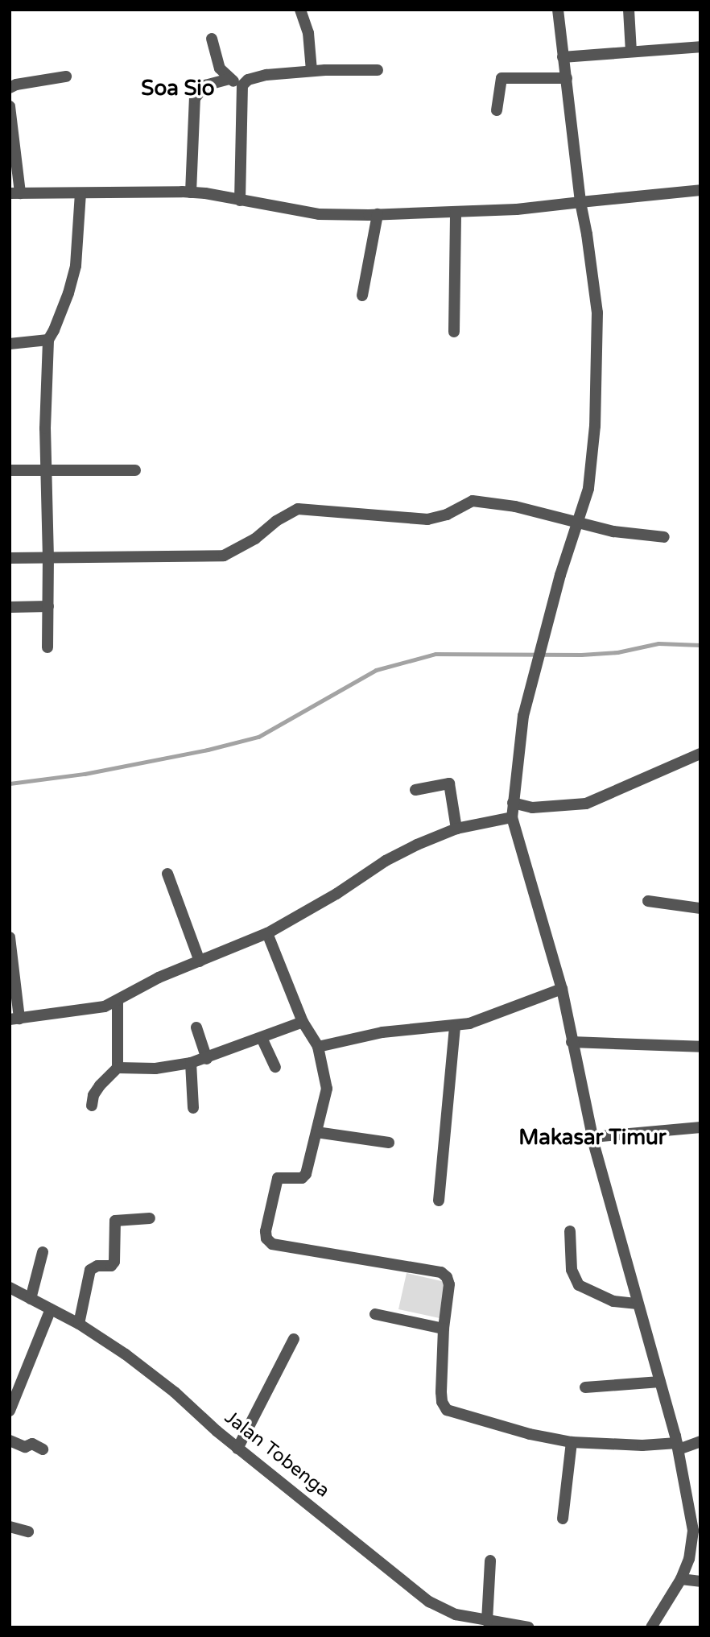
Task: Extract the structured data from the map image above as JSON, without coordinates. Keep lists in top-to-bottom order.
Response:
{
  "streets": {
    "street": ["Jalan Tobenga"]
  },
  "districts": ["Soa Sio", "Makasar Timur"]
}
